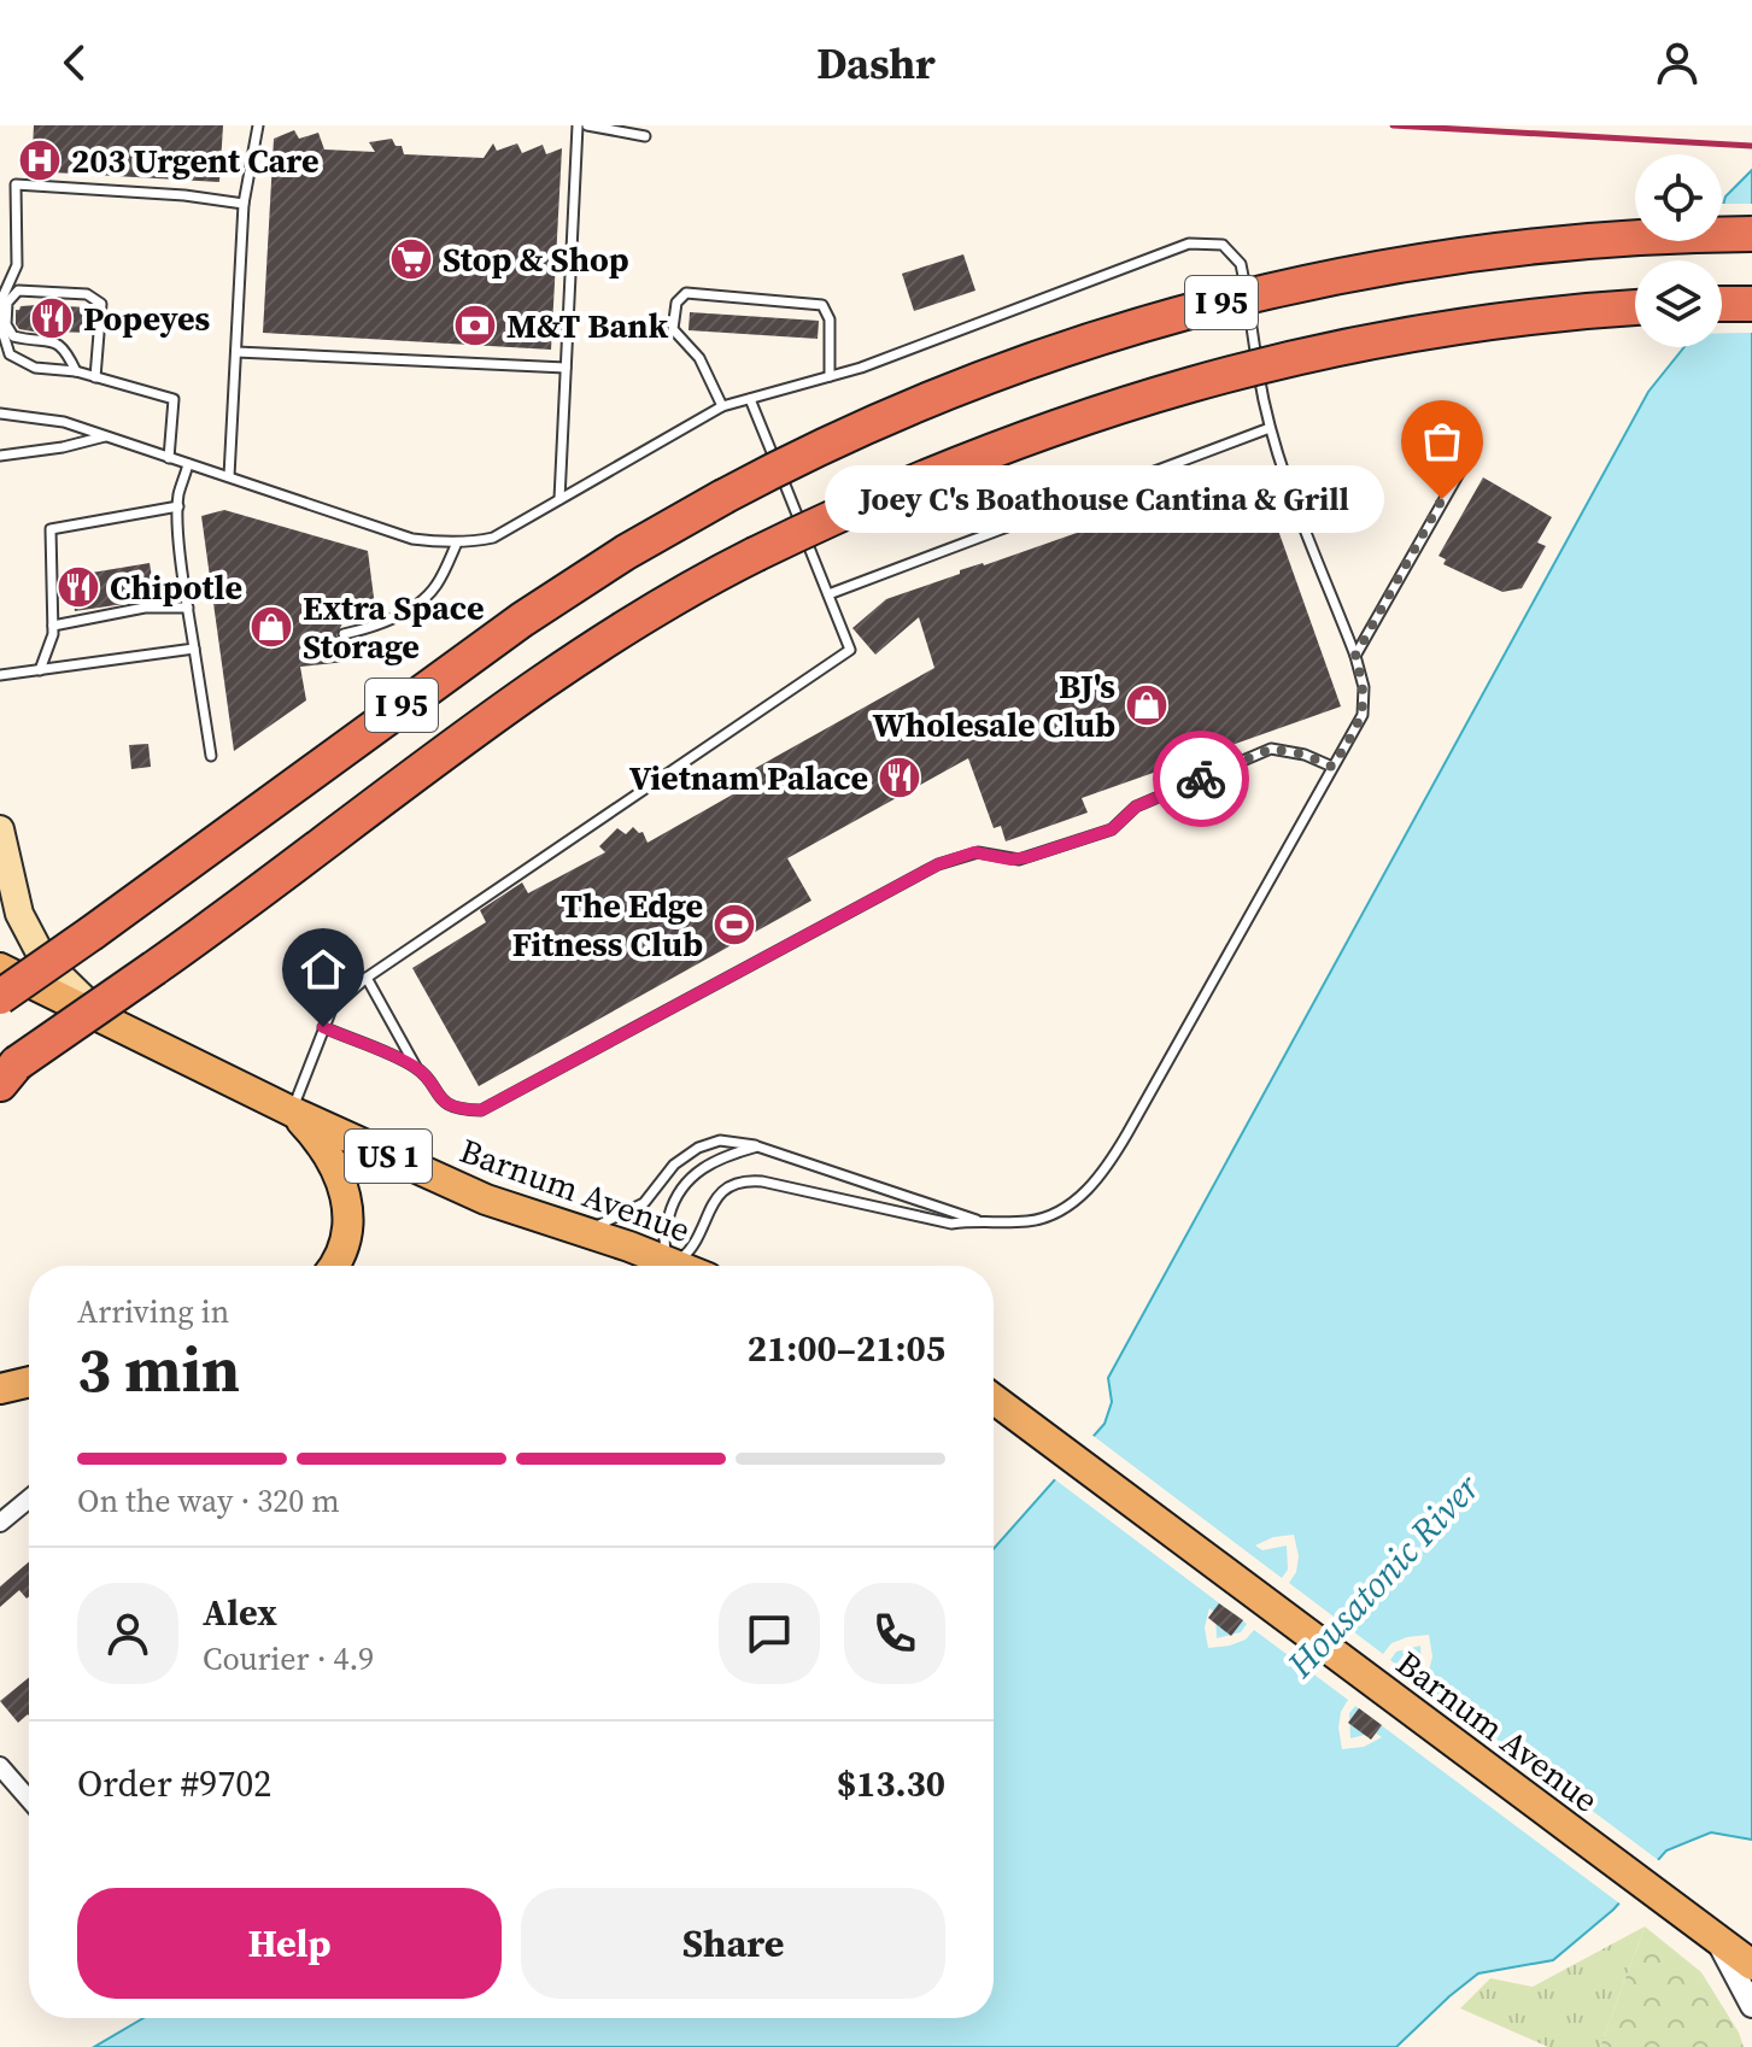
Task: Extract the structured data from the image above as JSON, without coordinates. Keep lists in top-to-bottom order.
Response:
{
  "streets": {
    "highway": ["I 95"],
    "main road": ["US 1", "Barnum Avenue"]
  },
  "water": ["Housatonic River"],
  "places": {
    "hospital": ["203 Urgent Care"],
    "supermarket": ["Stop & Shop"],
    "restaurant": ["Popeyes", "Chipotle", "Vietnam Palace"],
    "bank": ["M&T Bank"],
    "other": ["Joey C's Boathouse Cantina & Grill"],
    "shop": ["Extra Space Storage", "BJ's Wholesale Club"],
    "sports": ["The Edge Fitness Club"]
  },
  "page": {
    "header": "Dashr",
    "bubble": "Joey C's Boathouse Cantina & Grill",
    "heading": ["3 min", "Arriving in", "21:00–21:05"],
    "panel": [
      "Alex",
      "Courier · 4.9",
      "Order #9702",
      "$13.30"
    ],
    "bar": "On the way · 320 m",
    "buttons": ["Help", "Share"]
  }
}
